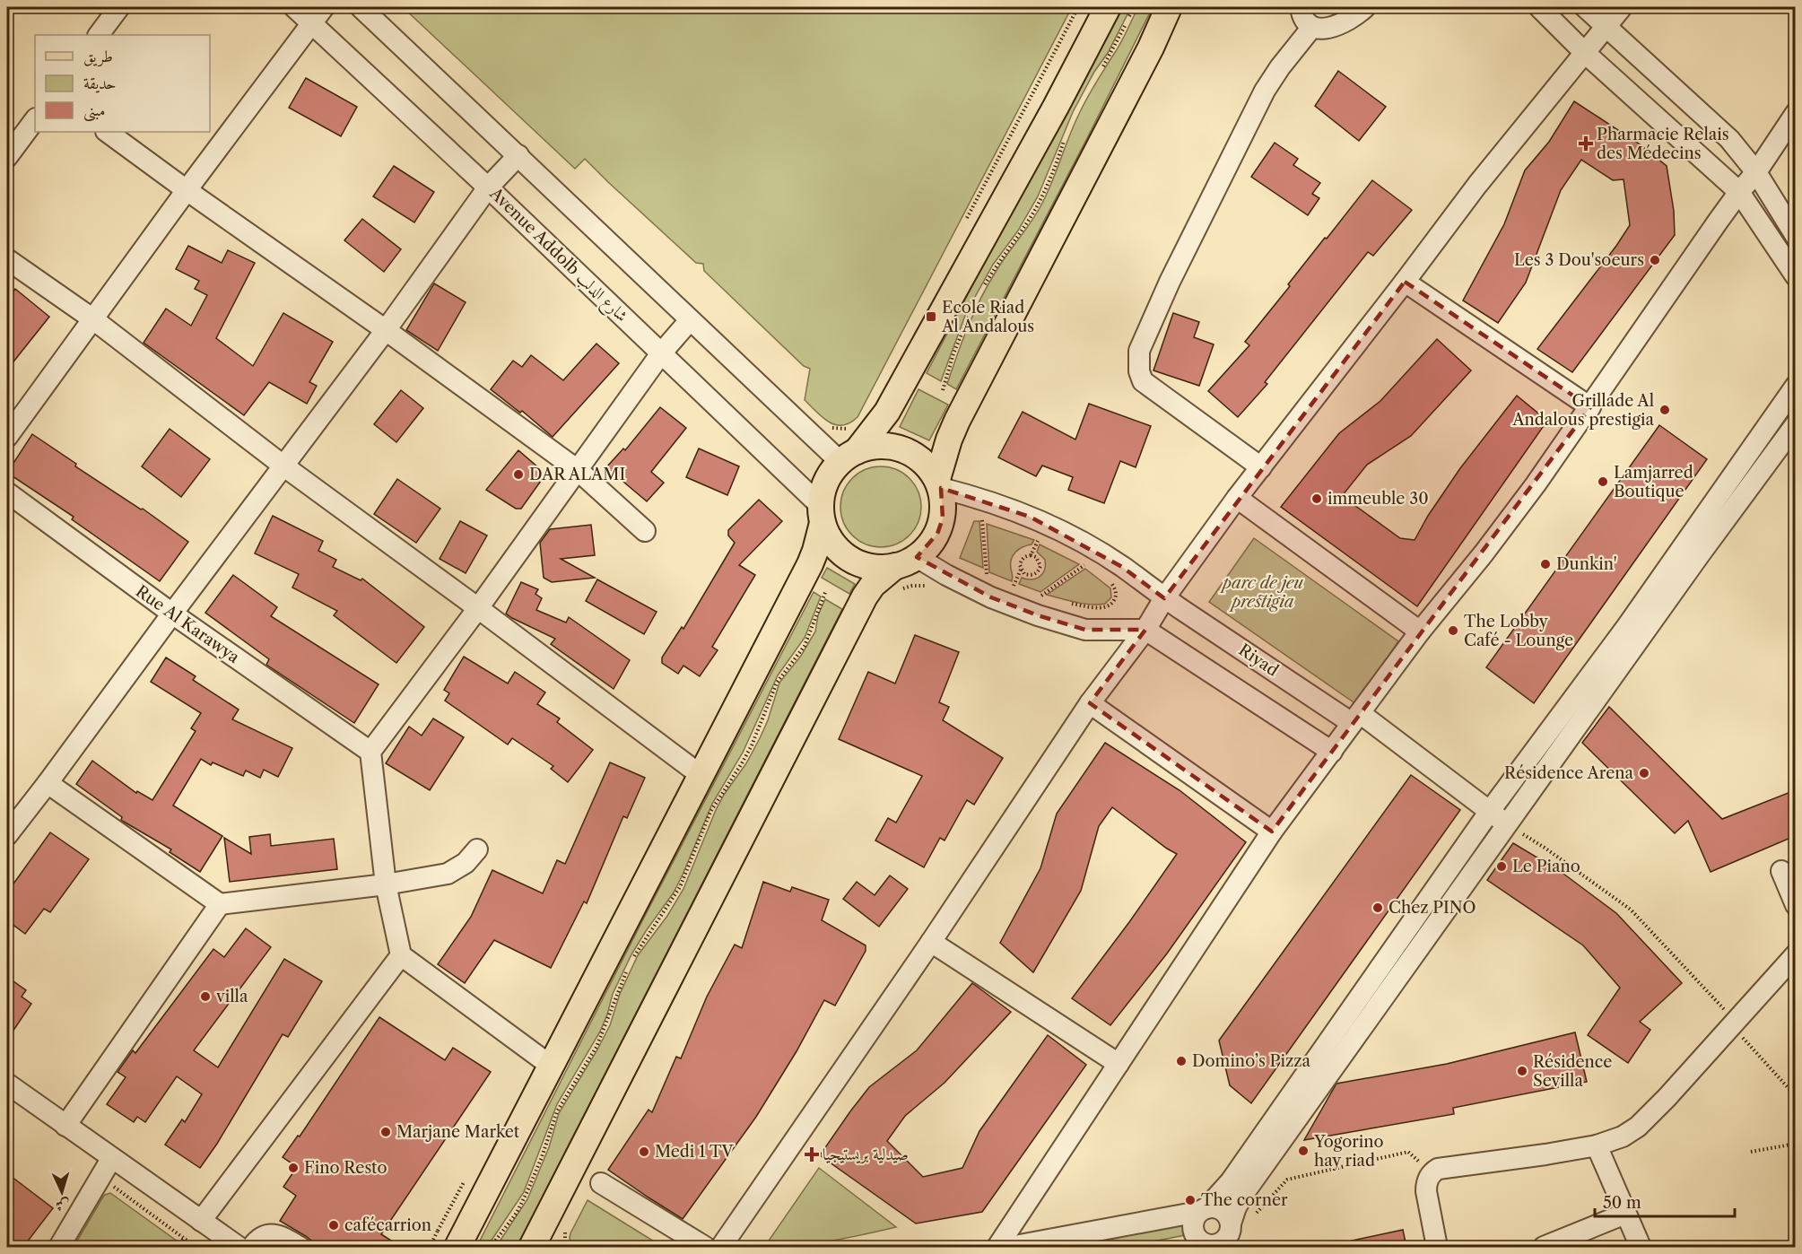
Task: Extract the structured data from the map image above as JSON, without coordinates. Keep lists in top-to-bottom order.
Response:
{
  "streets": {
    "street": ["Avenue Addolb شارع الدلب", "Rue Al Karawya", "Riyad"]
  },
  "parks": ["parc de jeu prestigia"],
  "places": {
    "health": ["Pharmacie Relais des Médecins", "صيدلية بريستيجيا"],
    "other": [
      "Les 3 Dou'soeurs",
      "Grillade Al Andalous prestigia",
      "DAR ALAMI",
      "Lamjarred Boutique",
      "immeuble 30",
      "Dunkin'",
      "The Lobby Café - Lounge",
      "Résidence Arena",
      "Le Piano",
      "Chez PINO",
      "villa",
      "Domino’s Pizza",
      "Résidence Sevilla",
      "Marjane Market",
      "Yogorino hay riad",
      "Medi 1 TV",
      "Fino Resto",
      "The corner",
      "cafécarrion"
    ],
    "transit": ["Ecole Riad Al Andalous"]
  },
  "legend": ["طريق", "حديقة", "مبنى"],
  "scale_bar": "50 m",
  "north": "bottom"
}
